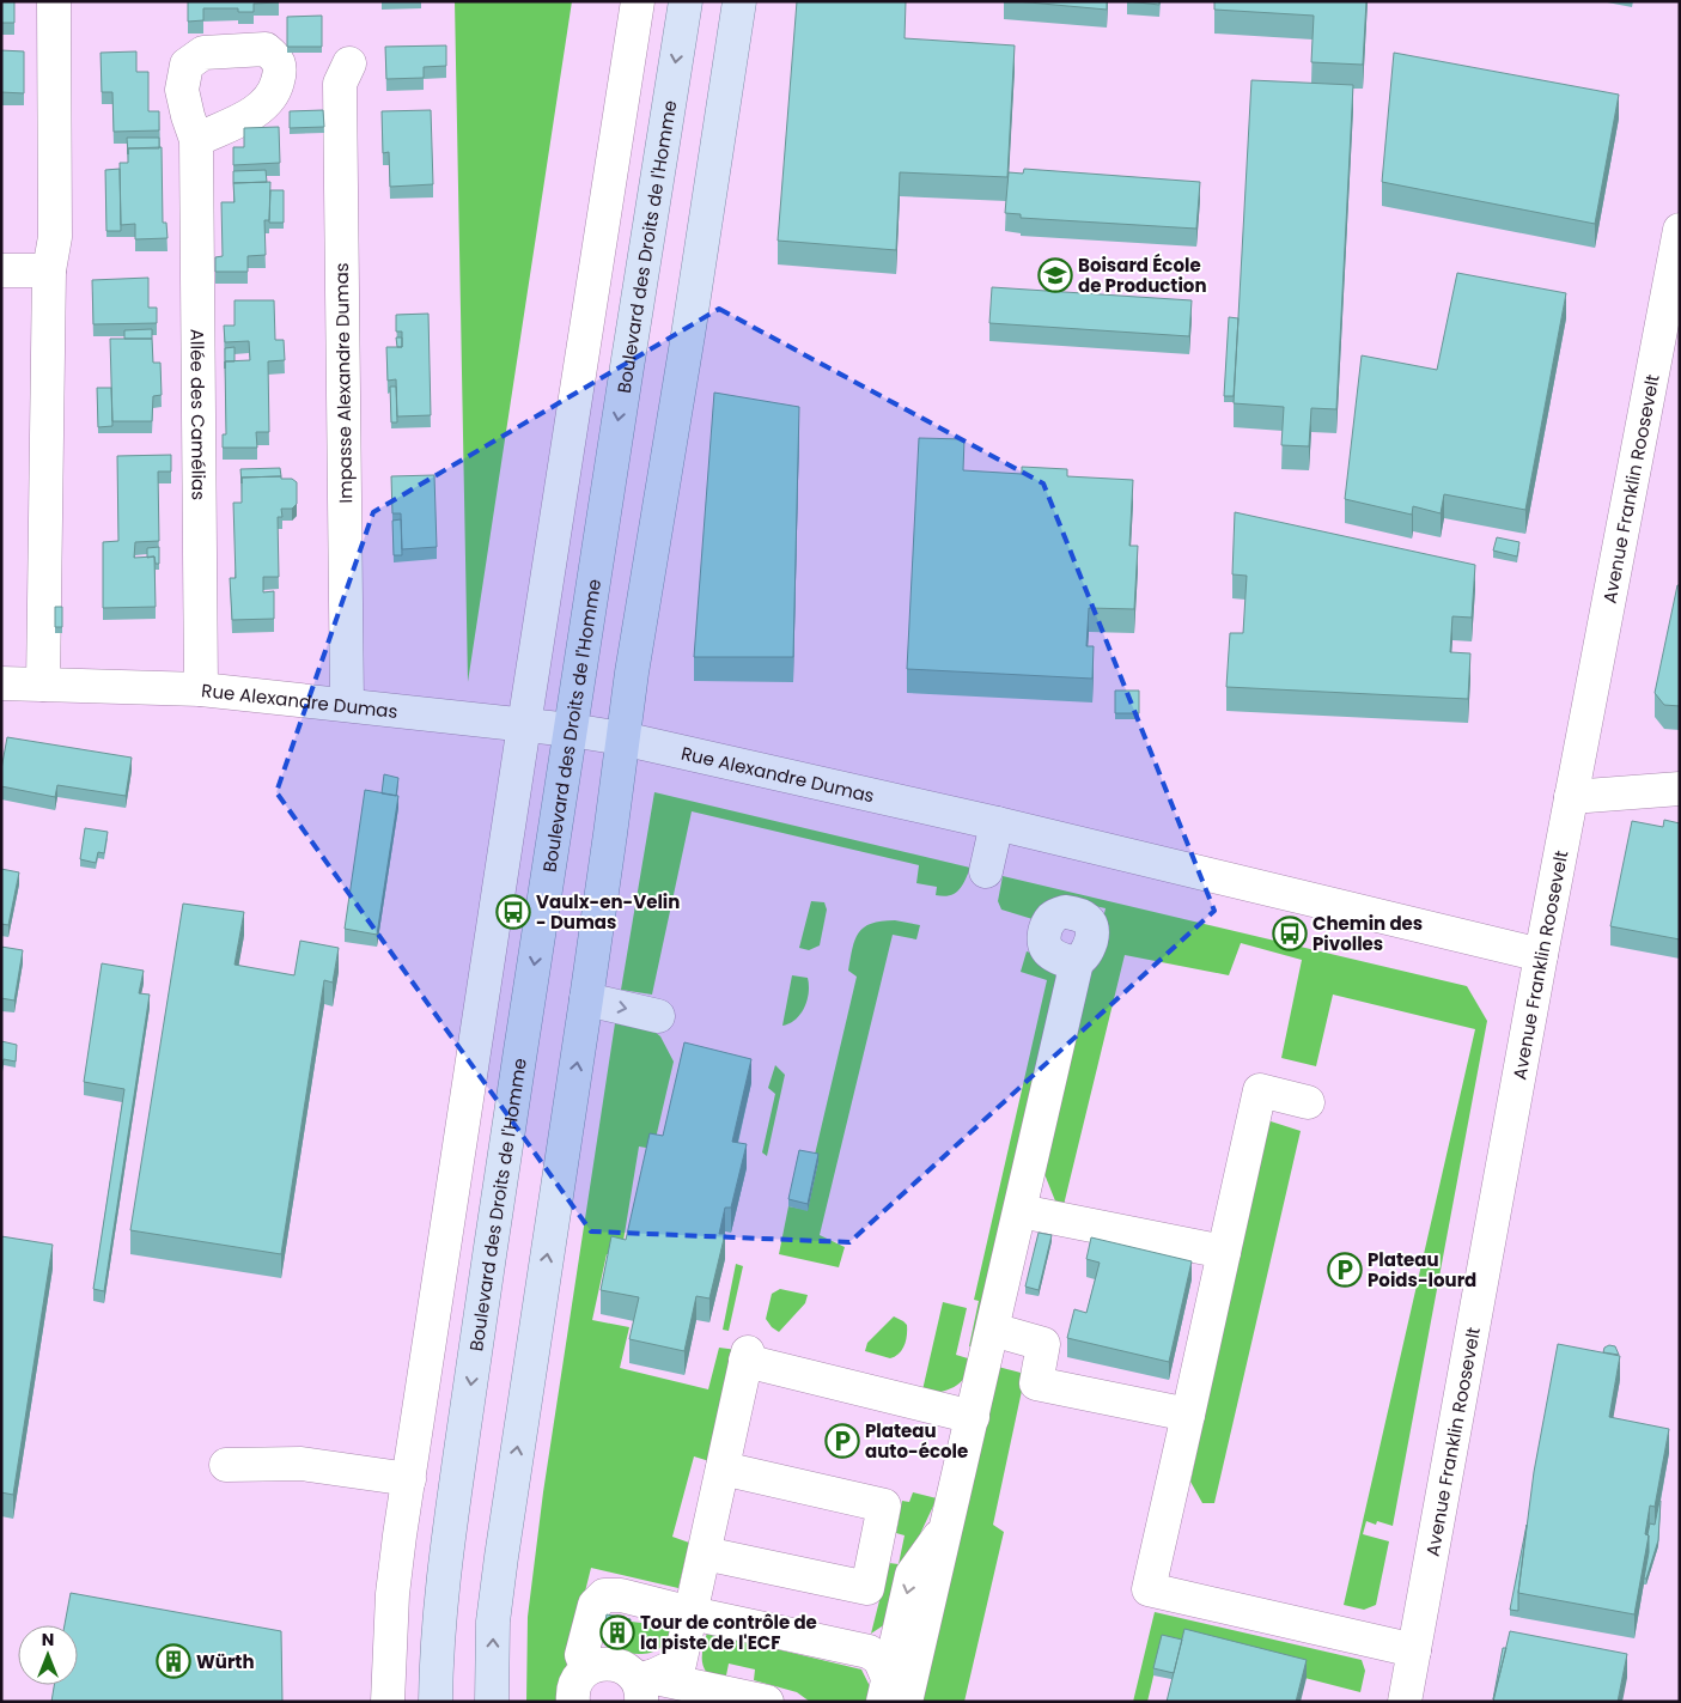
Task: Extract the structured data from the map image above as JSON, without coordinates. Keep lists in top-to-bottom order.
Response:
{
  "streets": {
    "main road": ["Boulevard des Droits de l'Homme"],
    "street": [
      "Impasse Alexandre Dumas",
      "Allée des Camélias",
      "Avenue Franklin Roosevelt",
      "Rue Alexandre Dumas"
    ]
  },
  "crossings": [
    ["Boulevard des Droits de l'Homme", "Rue Alexandre Dumas"],
    ["Impasse Alexandre Dumas", "Rue Alexandre Dumas"],
    ["Allée des Camélias", "Rue Alexandre Dumas"],
    ["Avenue Franklin Roosevelt", "Rue Alexandre Dumas"]
  ],
  "places": {
    "school or university": ["Boisard École de Production"],
    "bus stop": ["Vaulx-en-Velin - Dumas", "Chemin des Pivolles"],
    "parking": ["Plateau Poids-lourd", "Plateau auto-école"],
    "building": ["Tour de contrôle de la piste de l'ECF", "Würth"]
  },
  "north": "top"
}
